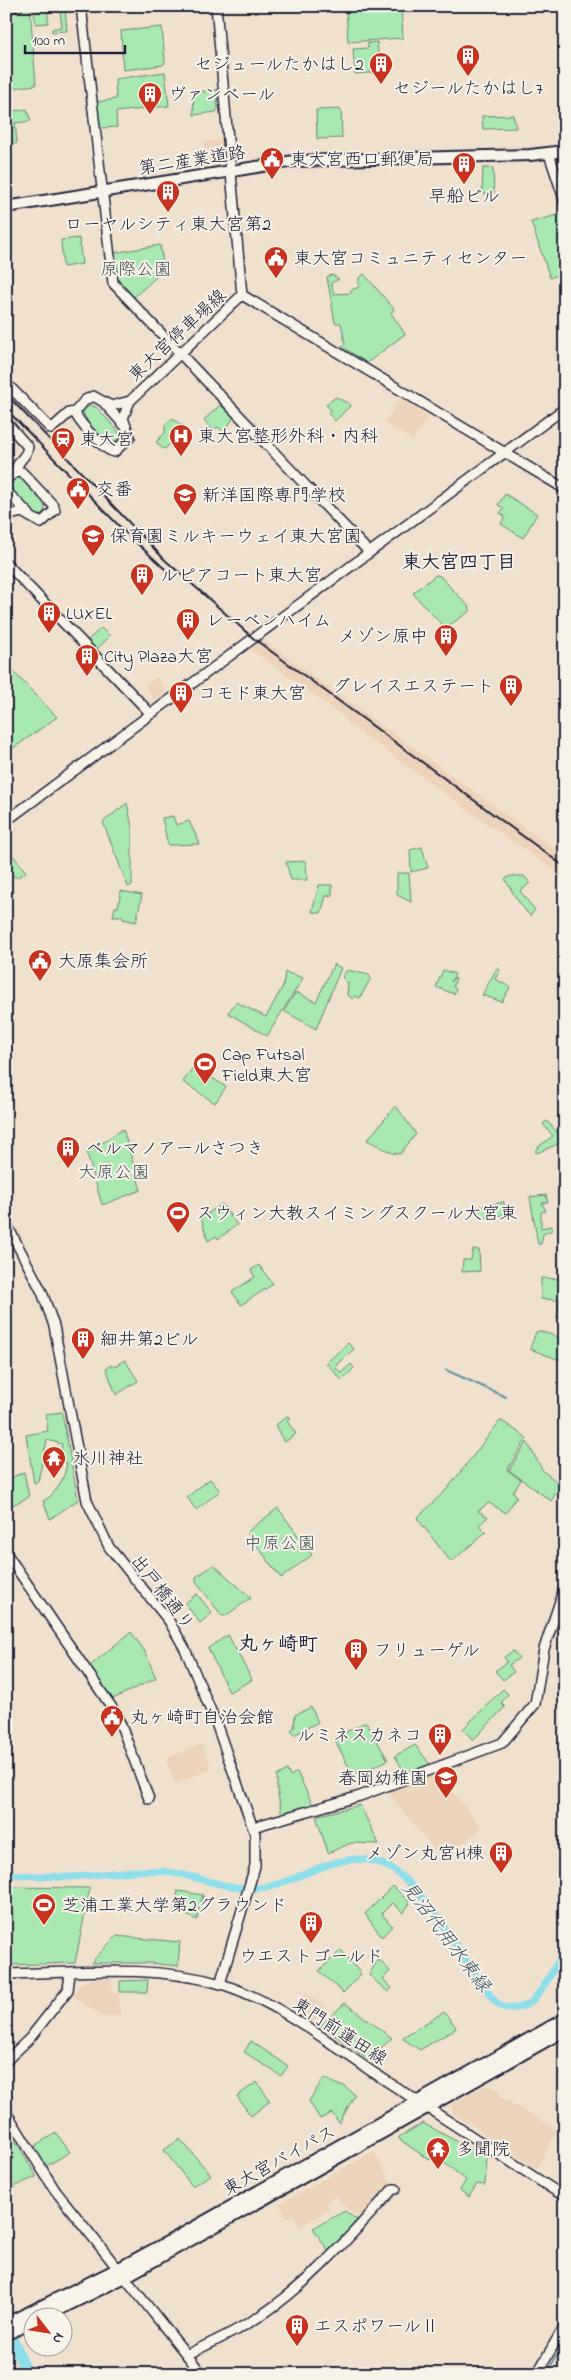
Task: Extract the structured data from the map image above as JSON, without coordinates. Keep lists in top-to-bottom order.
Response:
{
  "streets": {
    "highway": ["東大宮バイパス"],
    "main road": ["第二産業道路"],
    "street": ["東大宮停車場線", "出戸橋通り", "東門前蓮田線"]
  },
  "crossings": [
    ["第二産業道路", "東大宮停車場線"],
    ["出戸橋通り", "東門前蓮田線"],
    ["東門前蓮田線", "東大宮バイパス"]
  ],
  "districts": ["東大宮四丁目", "丸ヶ崎町"],
  "water": ["見沼代用水東縁"],
  "parks": ["原際公園", "大原公園", "中原公園"],
  "places": {
    "building": [
      "セジールたかはし7",
      "セジュールたかはし2",
      "ヴァンベール",
      "早船ビル",
      "ローヤルシティ東大宮第2",
      "ルピアコート東大宮",
      "LUXEL",
      "レーベンハイム",
      "メゾン原中",
      "City Plaza大宮",
      "グレイスエステート",
      "コモド東大宮",
      "ベルマノアールさつき",
      "細井第2ビル",
      "フリューゲル",
      "ルミネスカネコ",
      "メゾン丸宮H棟",
      "ウエストゴールド",
      "エスポワールⅡ"
    ],
    "public building": [
      "東大宮西口郵便局",
      "東大宮コミュニティセンター",
      "交番",
      "大原集会所",
      "丸ヶ崎町自治会館"
    ],
    "hospital": ["東大宮整形外科・内科"],
    "station": ["東大宮"],
    "school or university": ["新洋国際専門学校", "保育園ミルキーウェイ東大宮園", "春岡幼稚園"],
    "sports": ["Cap Futsal Field東大宮", "スウィン大教スイミングスクール大宮東", "芝浦工業大学第2グラウンド"],
    "temple": ["氷川神社", "多聞院"]
  },
  "scale_bar": "100 m",
  "north": "bottom right"
}
